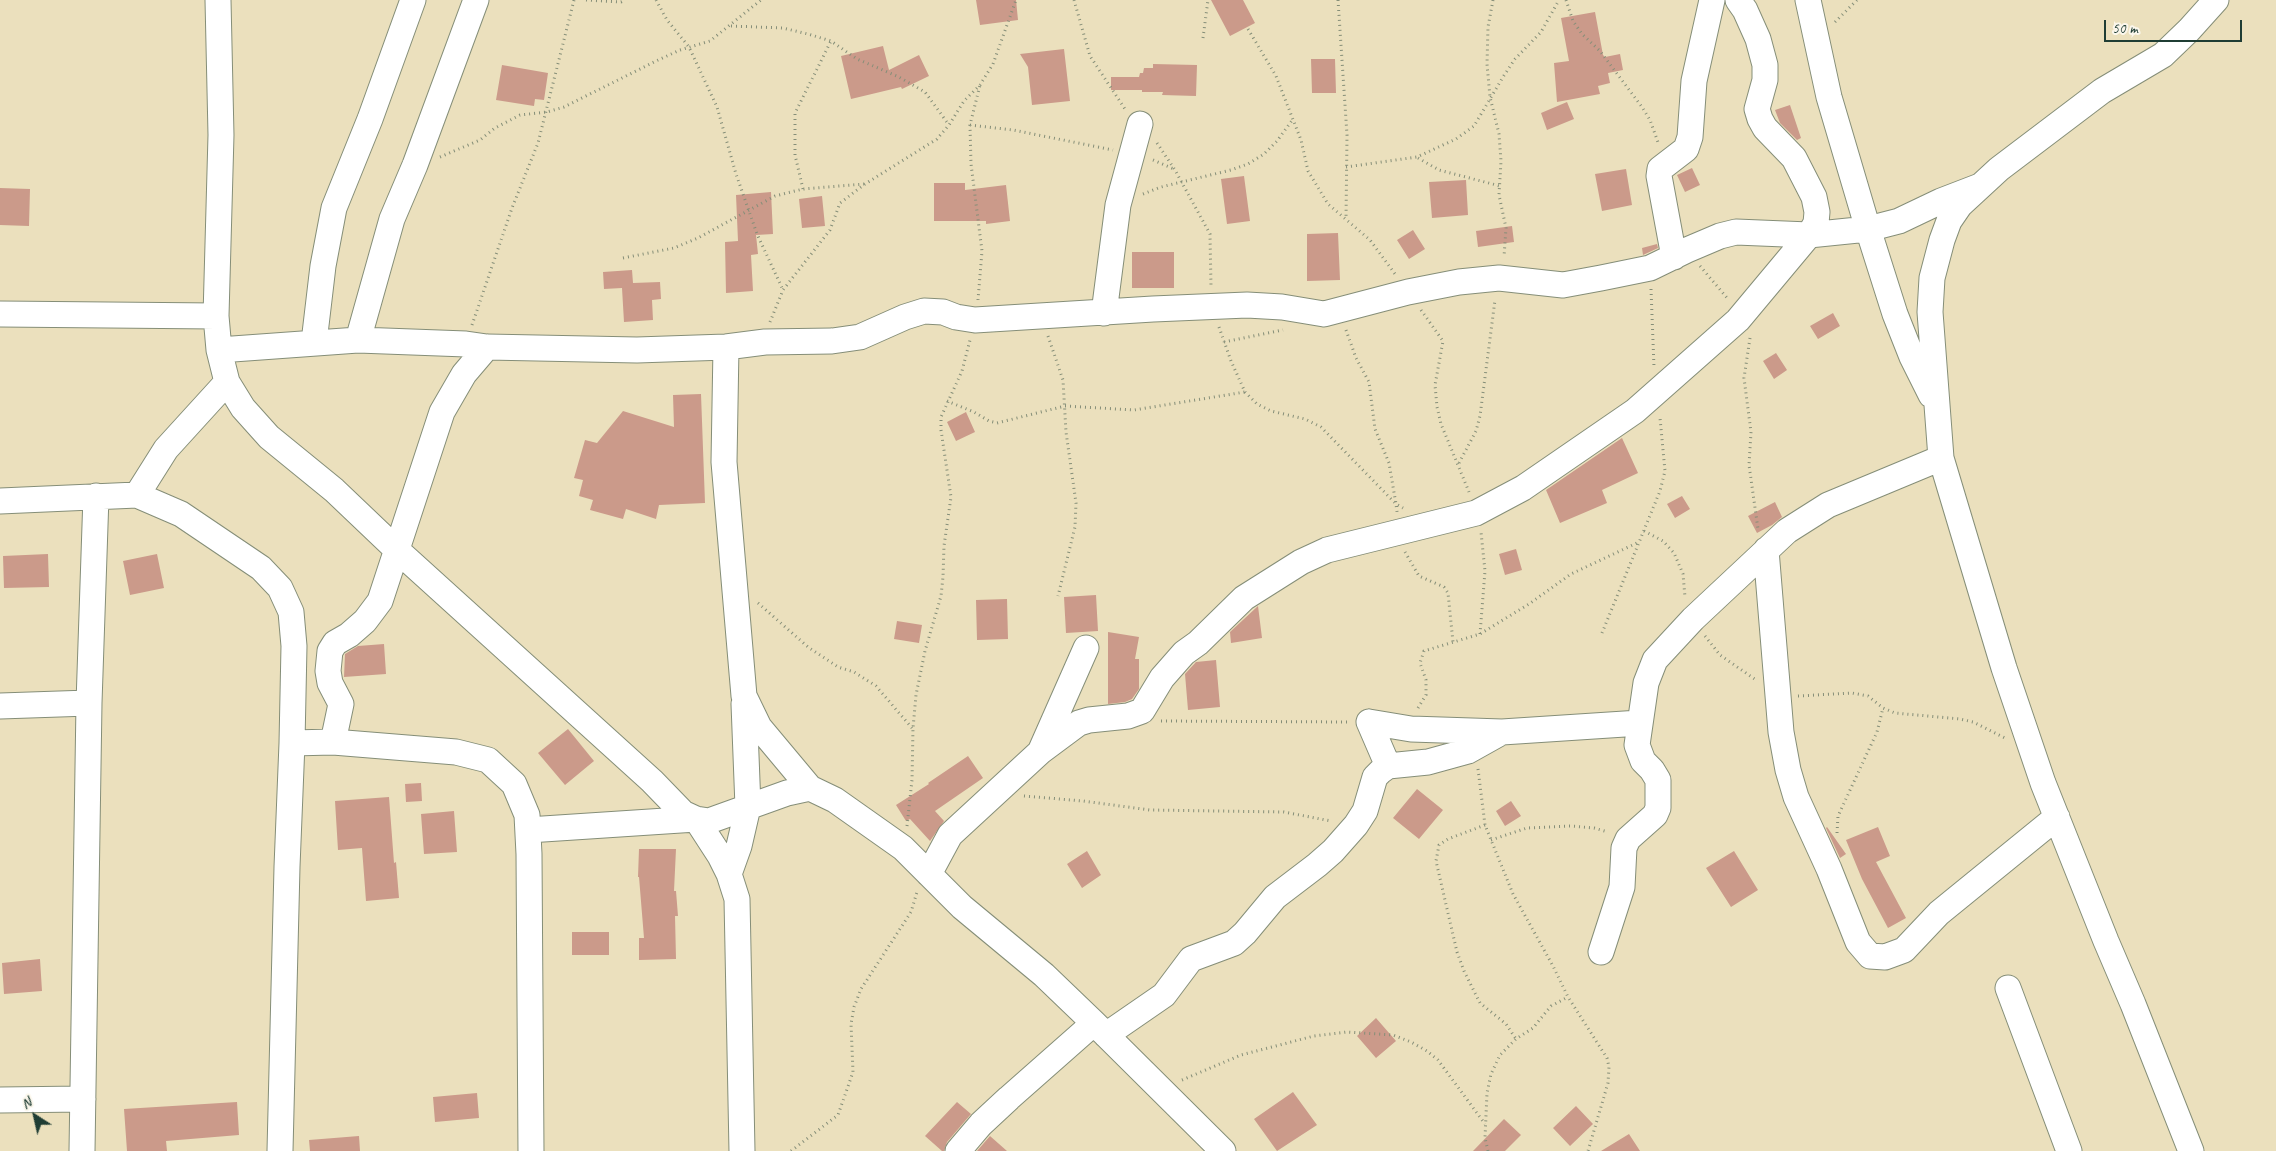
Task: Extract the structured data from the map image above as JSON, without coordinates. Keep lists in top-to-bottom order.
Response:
{
  "scale_bar": "50 m",
  "north": "top left"
}
